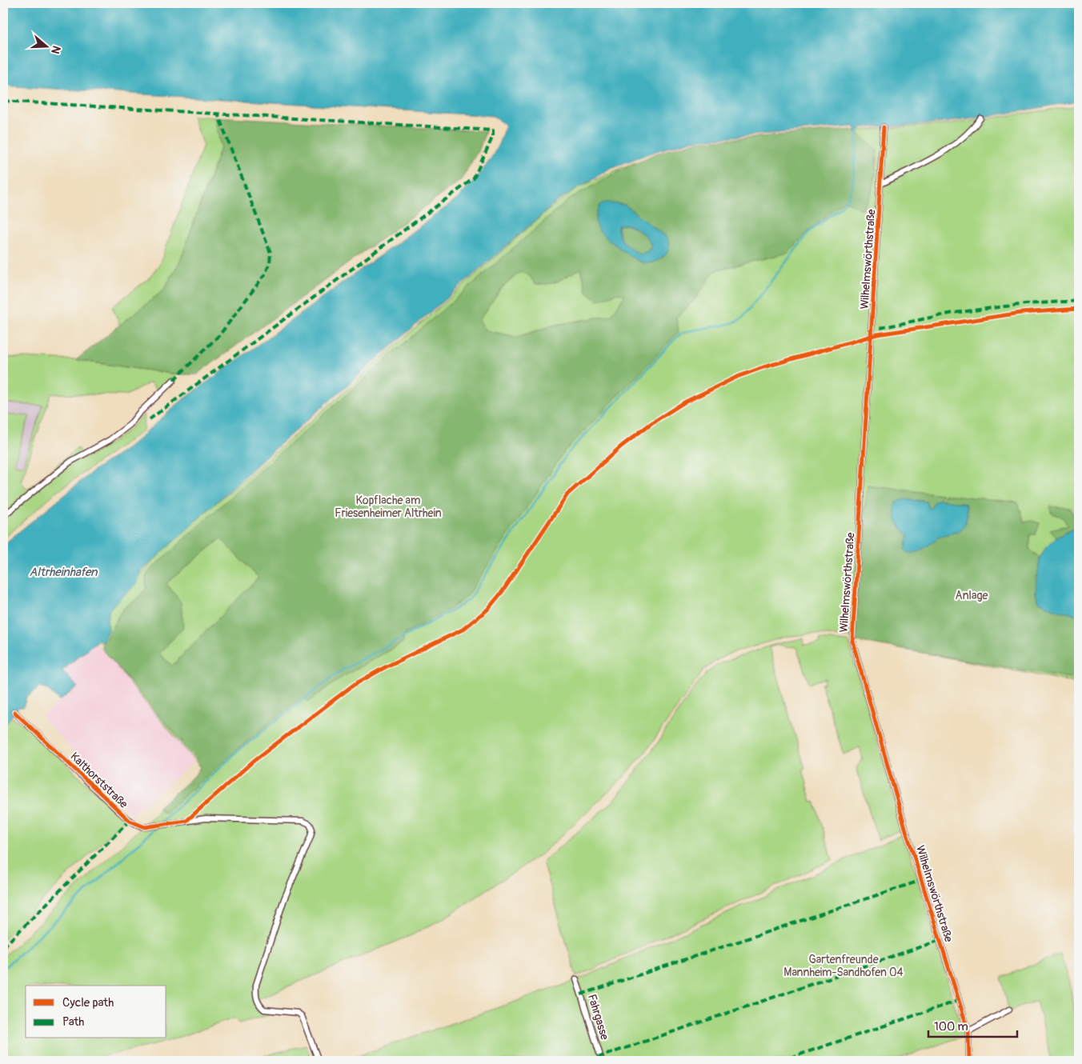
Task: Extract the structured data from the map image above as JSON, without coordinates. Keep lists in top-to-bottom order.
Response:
{
  "streets": {
    "street": ["Wilhelmswörthstraße", "Kalthorststraße", "Fahrgasse"]
  },
  "water": ["Altrheinhafen"],
  "parks": ["Kopflache am Friesenheimer Altrhein", "Anlage", "Gartenfreunde Mannheim-Sandhofen 04"],
  "legend": ["Cycle path", "Path"],
  "scale_bar": "100 m",
  "north": "right"
}
